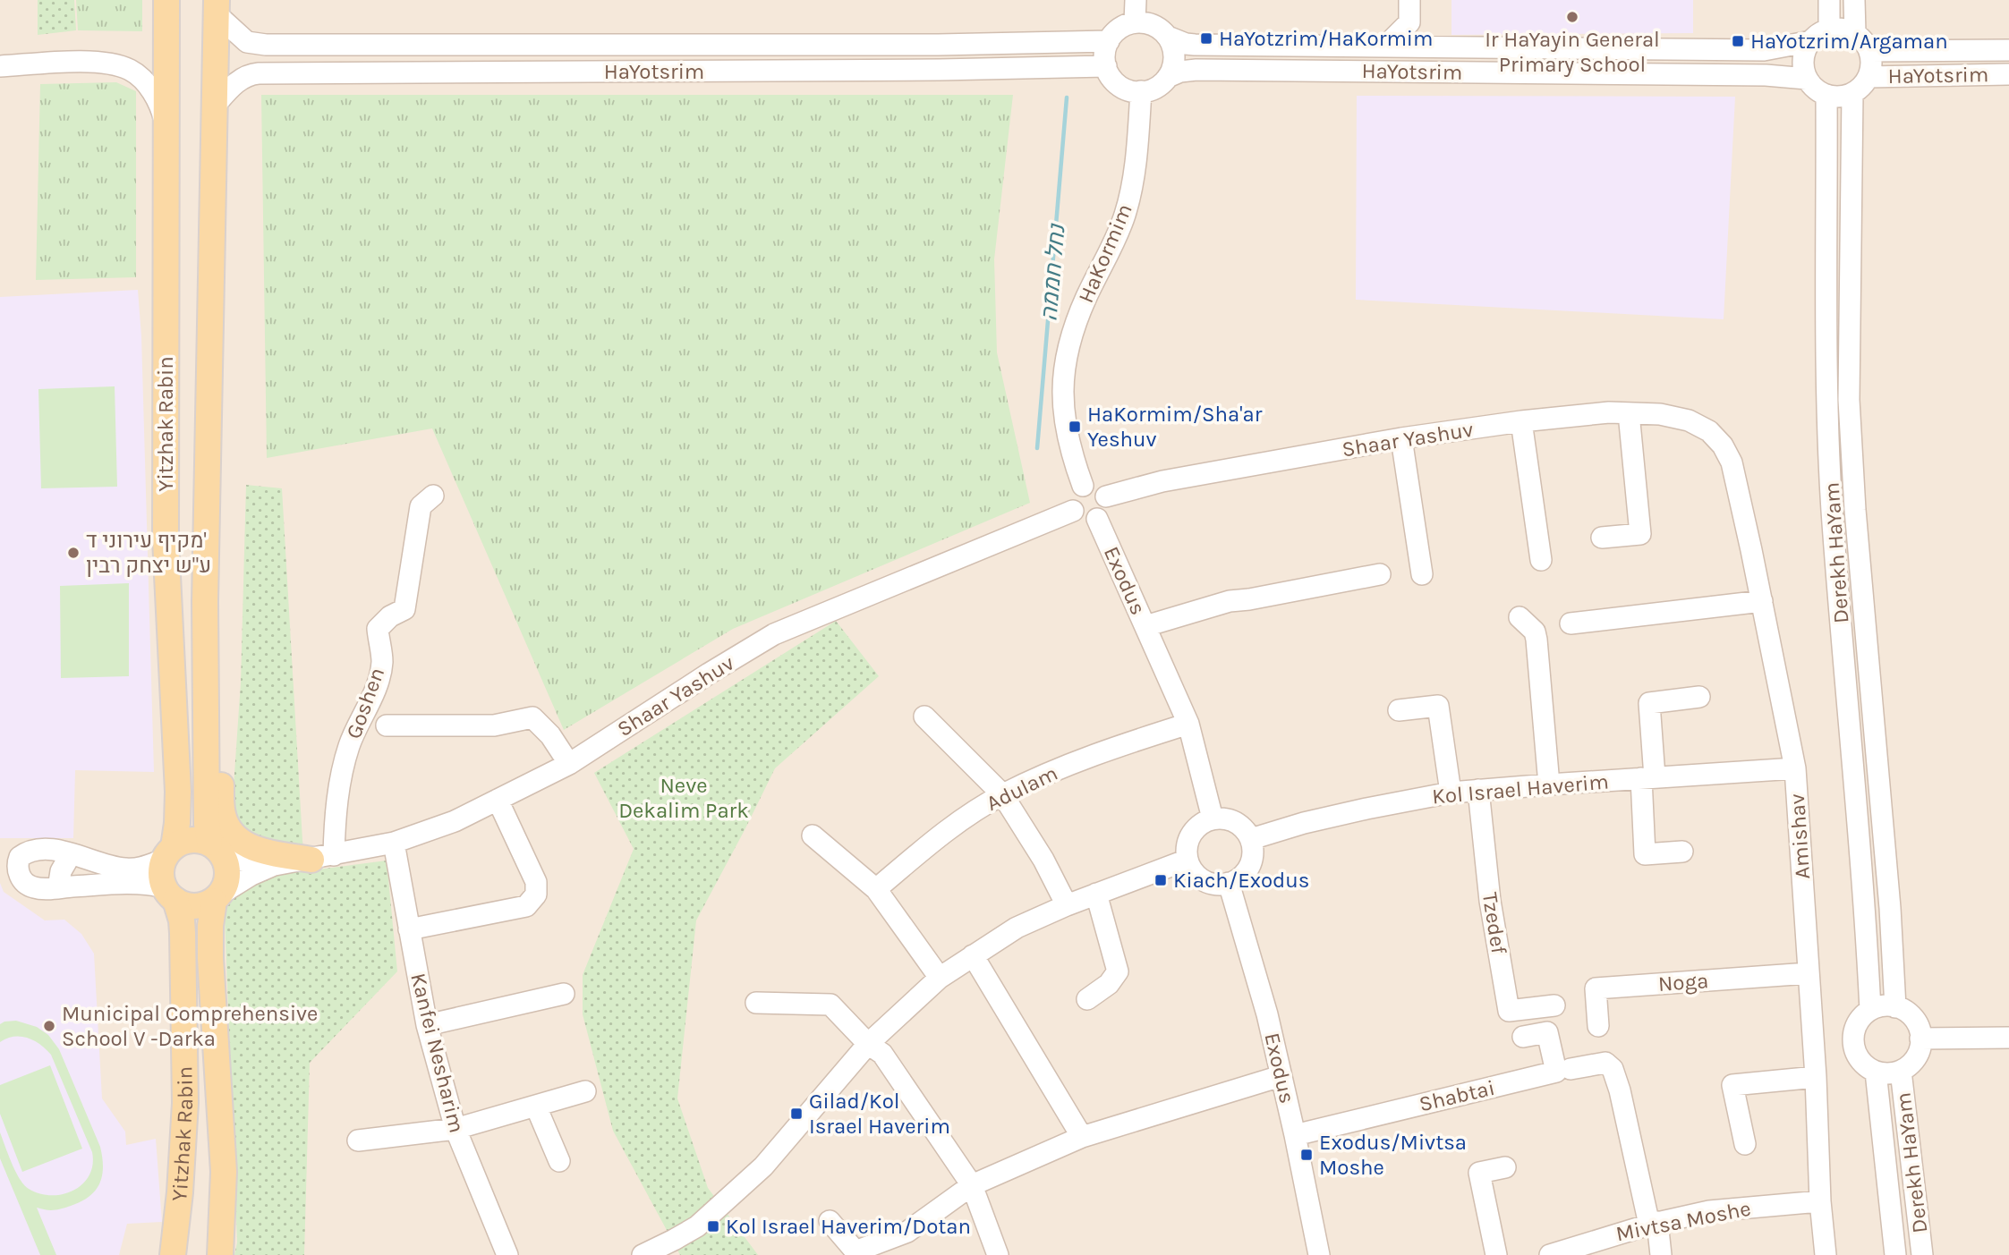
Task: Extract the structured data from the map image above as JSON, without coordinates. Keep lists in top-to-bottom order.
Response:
{
  "streets": {
    "main road": ["Yitzhak Rabin"],
    "street": [
      "HaYotsrim",
      "HaKormim",
      "Shaar Yashuv",
      "Derekh HaYam",
      "Exodus",
      "Goshen",
      "Adulam",
      "Kol Israel Haverim",
      "Amishav",
      "Tzedef",
      "Noga",
      "Kanfei Nesharim",
      "Shabtai",
      "Mivtsa Moshe"
    ]
  },
  "crossings": [
    ["HaYotsrim", "HaKormim"],
    ["HaYotsrim", "Yitzhak Rabin"],
    ["HaYotsrim", "Derekh HaYam"],
    ["HaKormim", "Shaar Yashuv"],
    ["HaKormim", "Exodus"],
    ["Yitzhak Rabin", "Shaar Yashuv"],
    ["Shaar Yashuv", "Exodus"],
    ["Shaar Yashuv", "Goshen"],
    ["Shaar Yashuv", "Amishav"],
    ["Shaar Yashuv", "Kanfei Nesharim"],
    ["Exodus", "Adulam"],
    ["Exodus", "Kol Israel Haverim"],
    ["Exodus", "Shabtai"],
    ["Kol Israel Haverim", "Amishav"],
    ["Kol Israel Haverim", "Tzedef"],
    ["Amishav", "Noga"],
    ["Amishav", "Mivtsa Moshe"]
  ],
  "water": ["נחל חממה"],
  "parks": ["Neve Dekalim Park"],
  "places": {
    "other": ["Ir HaYayin General Primary School", "מקיף עירוני ד' ע\"ש יצחק רבין", "Municipal Comprehensive School V -Darka"],
    "transit": [
      "HaYotzrim/HaKormim",
      "HaYotzrim/Argaman",
      "HaKormim/Sha'ar Yeshuv",
      "Kiach/Exodus",
      "Gilad/Kol Israel Haverim",
      "Exodus/Mivtsa Moshe",
      "Kol Israel Haverim/Dotan"
    ]
  }
}
